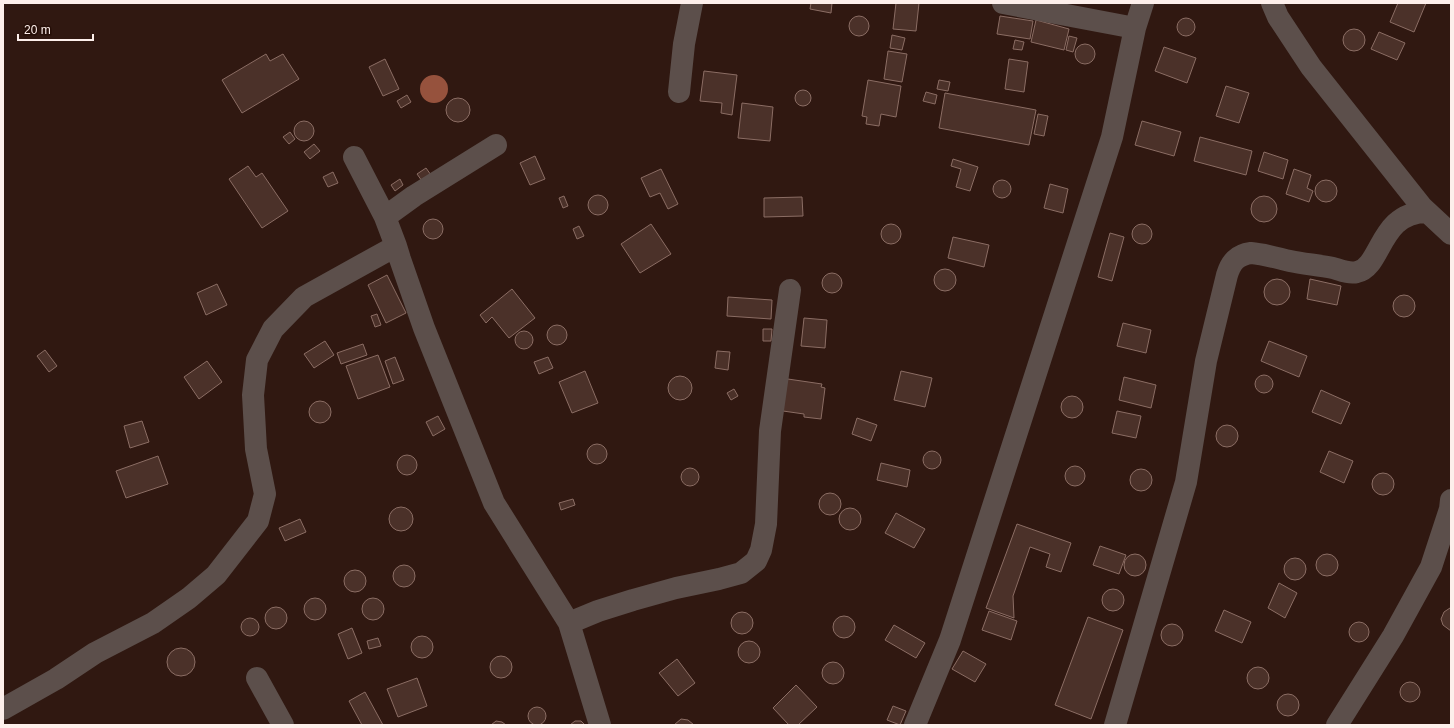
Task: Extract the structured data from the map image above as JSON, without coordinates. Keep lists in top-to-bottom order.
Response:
{
  "scale_bar": "20 m"
}
